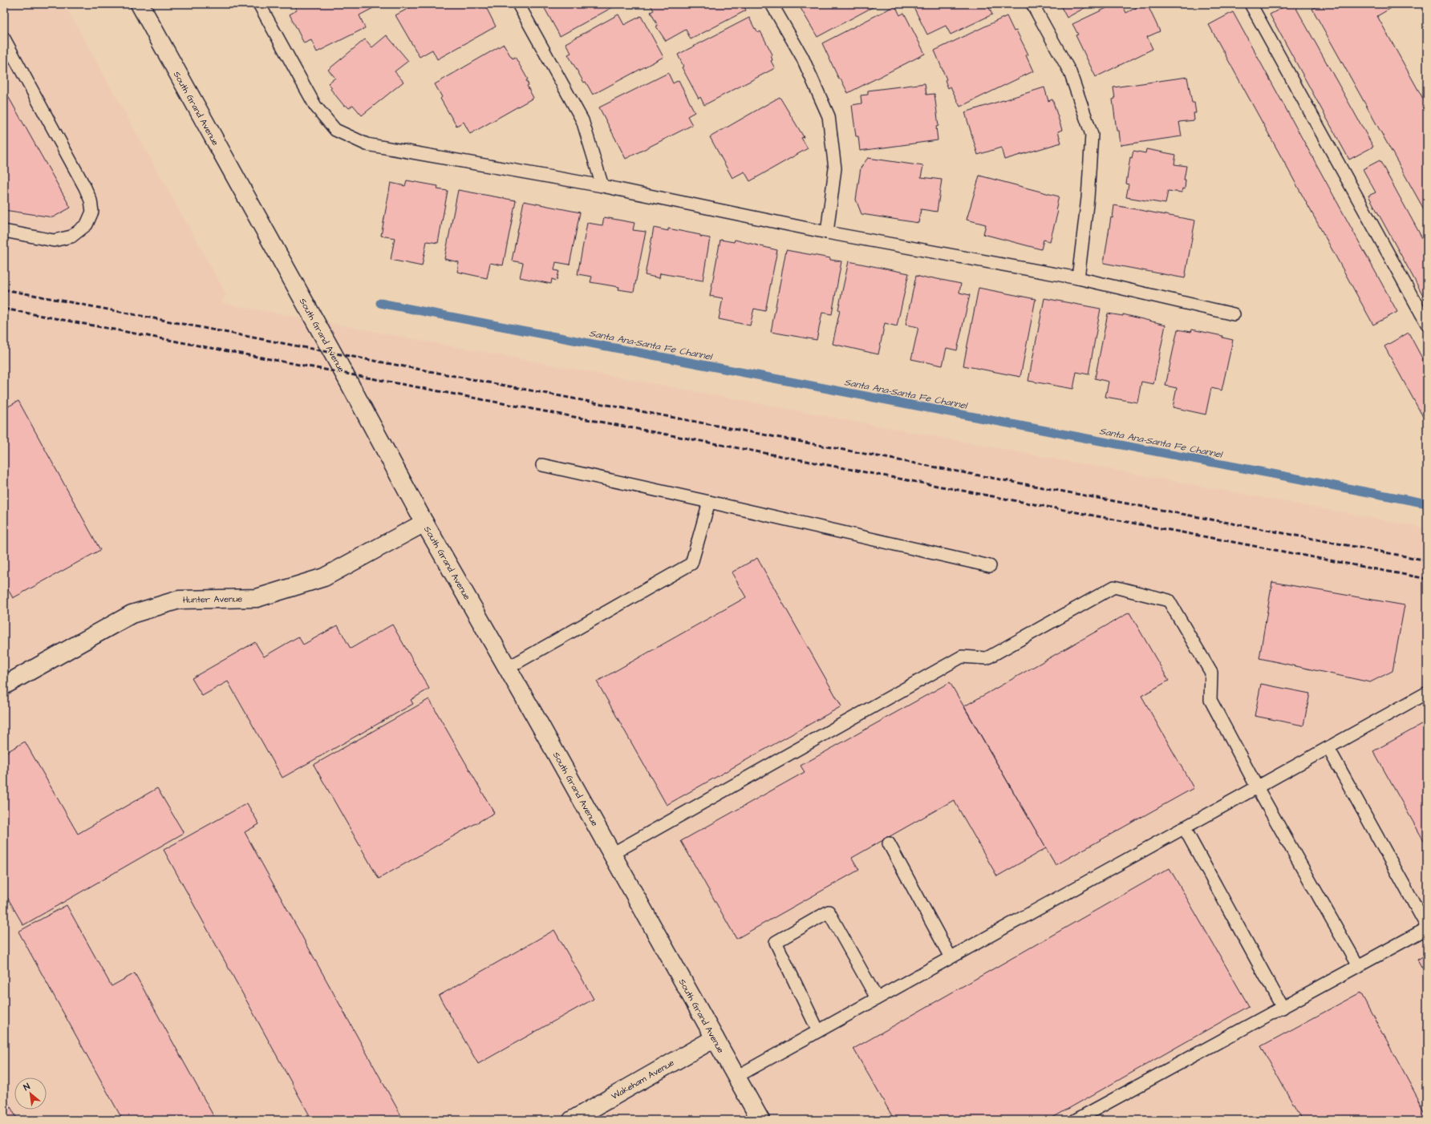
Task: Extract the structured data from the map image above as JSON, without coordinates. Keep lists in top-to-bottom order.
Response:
{
  "streets": {
    "main road": ["South Grand Avenue", "Hunter Avenue", "Wakeham Avenue"]
  },
  "crossings": [
    ["South Grand Avenue", "Hunter Avenue"],
    ["South Grand Avenue", "Wakeham Avenue"]
  ],
  "water": ["Santa Ana-Santa Fe Channel"],
  "north": "top left"
}
